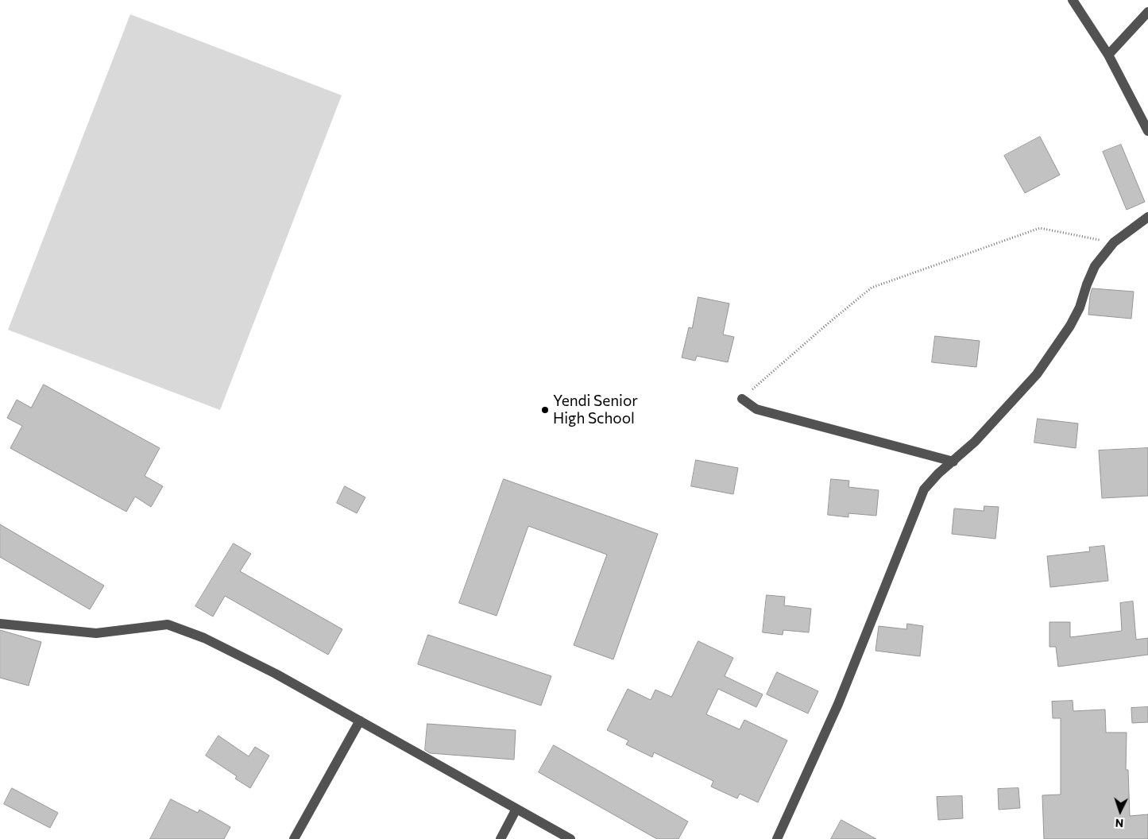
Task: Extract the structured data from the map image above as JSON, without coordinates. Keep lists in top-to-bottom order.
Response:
{
  "places": ["Yendi Senior High School"],
  "north": "bottom"
}
